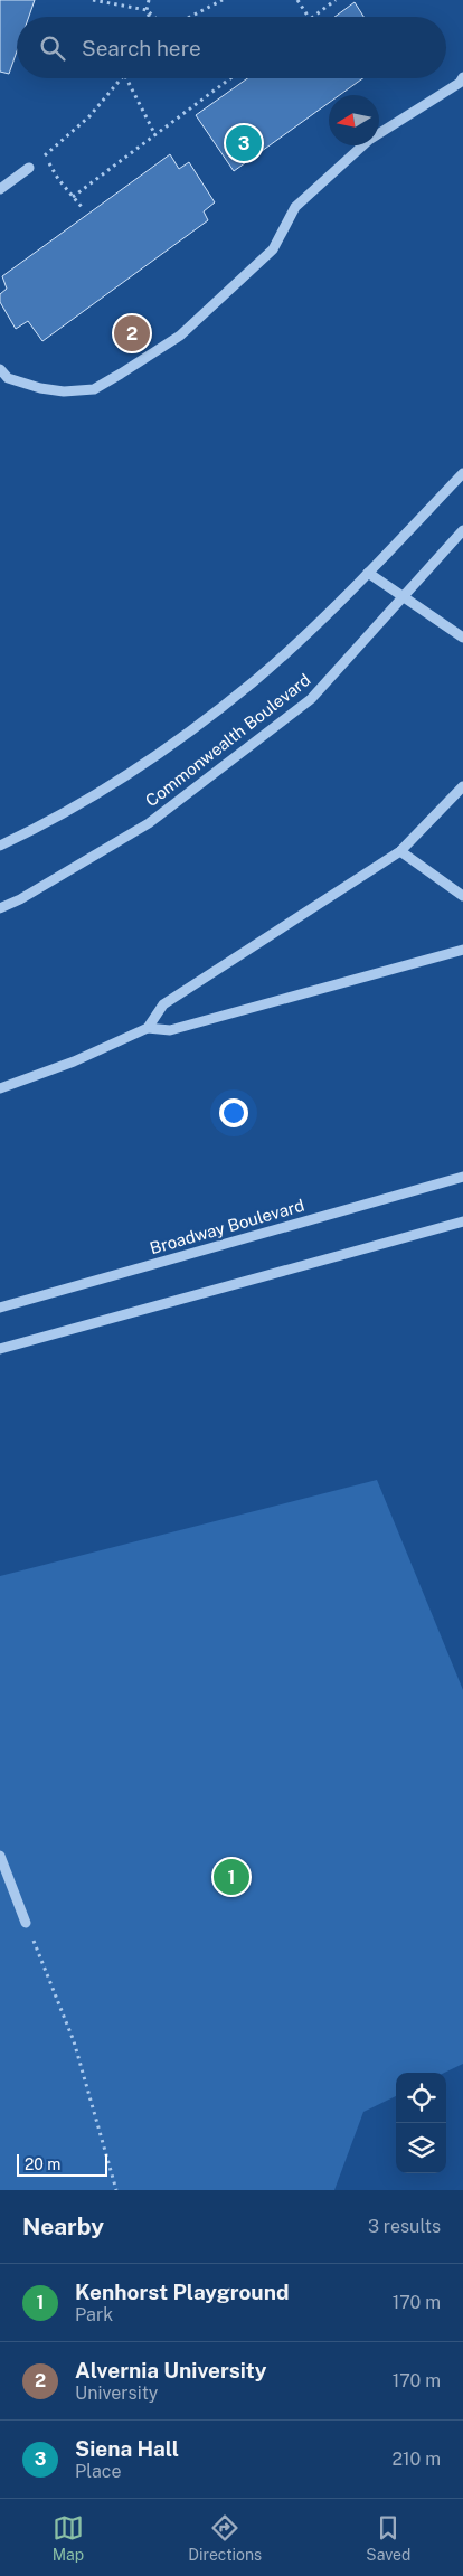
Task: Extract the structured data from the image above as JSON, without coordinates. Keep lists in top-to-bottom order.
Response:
{
  "streets": {
    "street": ["Commonwealth Boulevard", "Broadway Boulevard"]
  },
  "scale_bar": "20 m",
  "north": "left",
  "page": {
    "search": "Search here",
    "pins": ["3", "2", "1"],
    "scale": "20 m",
    "heading": ["Nearby", "3 results"],
    "list": [
      {
        "mark": "1",
        "name": "Kenhorst Playground",
        "note": "Park",
        "value": "170 m"
      },
      {
        "mark": "2",
        "name": "Alvernia University",
        "note": "University",
        "value": "170 m"
      },
      {
        "mark": "3",
        "name": "Siena Hall",
        "note": "Place",
        "value": "210 m"
      }
    ],
    "nav": ["Map", "Directions", "Saved"]
  }
}
